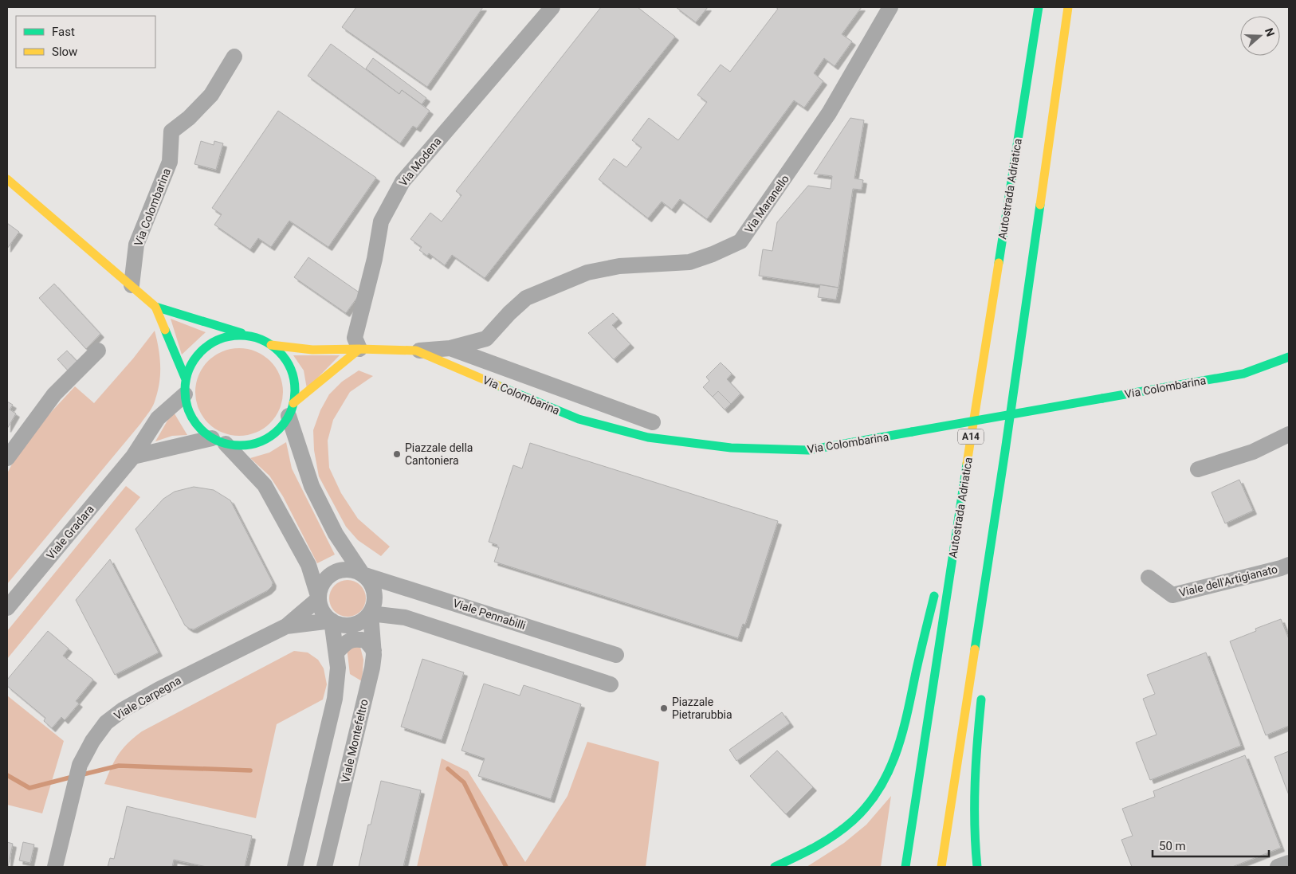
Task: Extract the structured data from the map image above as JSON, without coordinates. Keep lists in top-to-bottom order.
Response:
{
  "streets": {
    "main road": ["Autostrada Adriatica", "Via Colombarina", "A14"],
    "street": [
      "Via Modena",
      "Via Maranello",
      "Viale Gradara",
      "Viale dell'Artigianato",
      "Viale Pennabilli",
      "Viale Carpegna",
      "Viale Montefeltro"
    ]
  },
  "crossings": [
    ["Via Modena", "Via Colombarina"],
    ["Via Maranello", "Via Colombarina"],
    ["Via Colombarina", "Viale Gradara"],
    ["Viale Pennabilli", "Viale Carpegna"],
    ["Viale Pennabilli", "Viale Montefeltro"],
    ["Viale Carpegna", "Viale Montefeltro"]
  ],
  "places": ["Piazzale della Cantoniera", "Piazzale Pietrarubbia"],
  "legend": ["Fast", "Slow"],
  "scale_bar": "50 m",
  "north": "right"
}
